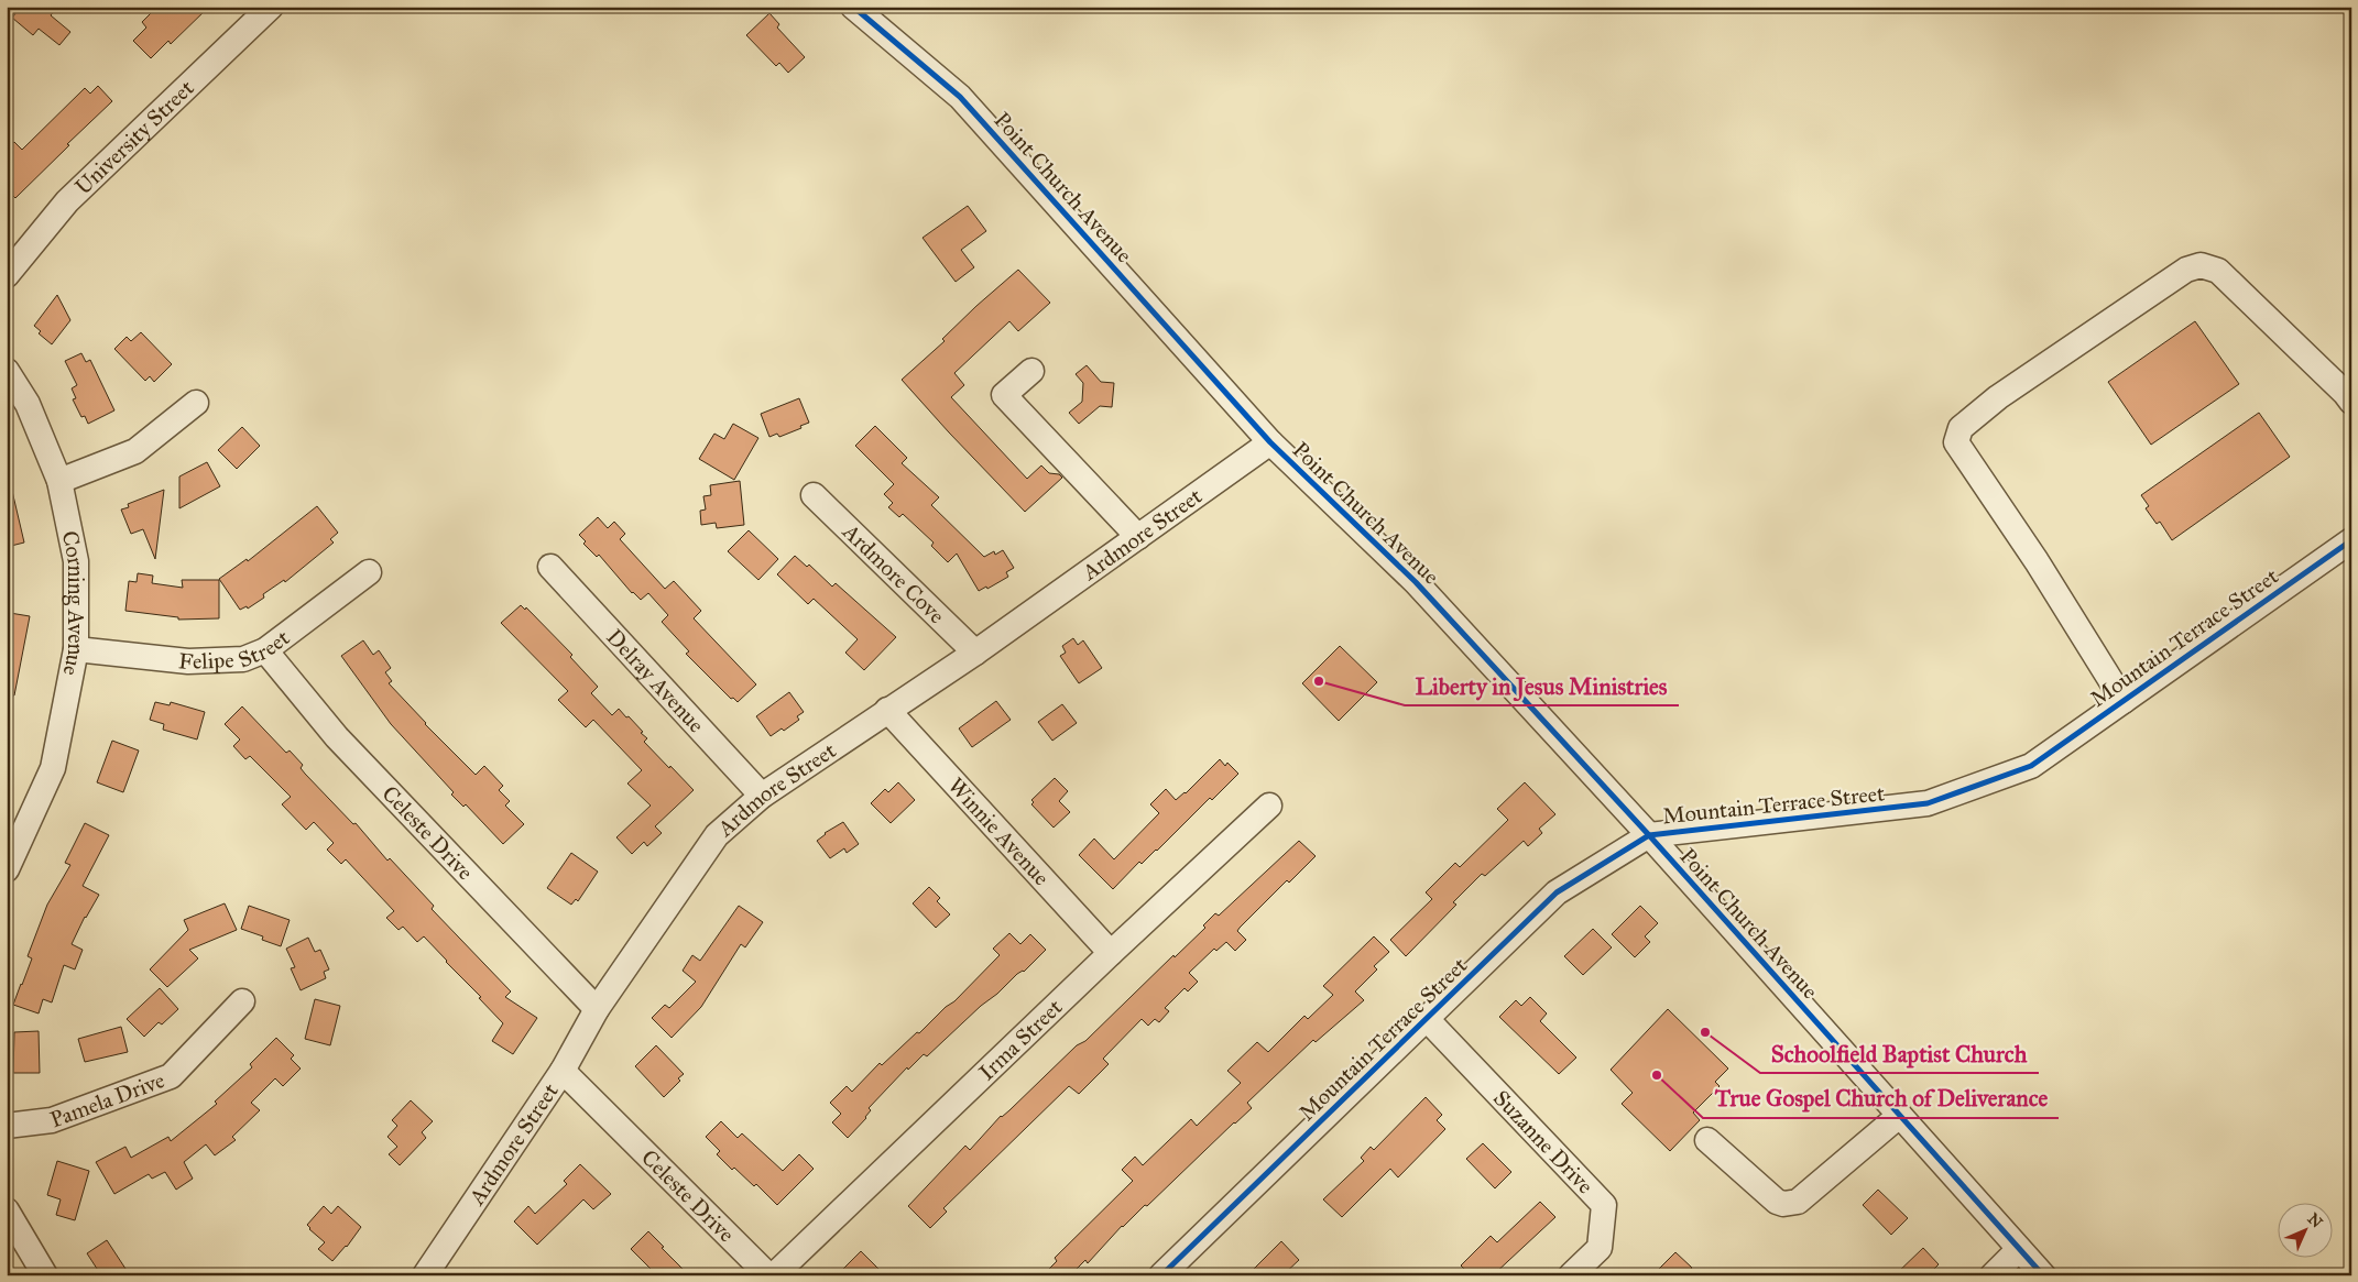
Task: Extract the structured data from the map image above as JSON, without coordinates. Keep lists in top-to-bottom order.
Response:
{
  "streets": {
    "street": [
      "University Street",
      "Point Church Avenue",
      "Ardmore Street",
      "Ardmore Cove",
      "Corning Avenue",
      "Mountain Terrace Street",
      "Felipe Street",
      "Delray Avenue",
      "Winnie Avenue",
      "Celeste Drive",
      "Irma Street",
      "Pamela Drive",
      "Suzanne Drive"
    ]
  },
  "crossings": [
    ["Point Church Avenue", "Ardmore Street"],
    ["Point Church Avenue", "Mountain Terrace Street"],
    ["Ardmore Street", "Ardmore Cove"],
    ["Ardmore Street", "Delray Avenue"],
    ["Ardmore Street", "Winnie Avenue"],
    ["Ardmore Street", "Celeste Drive"],
    ["Corning Avenue", "Felipe Street"],
    ["Mountain Terrace Street", "Suzanne Drive"],
    ["Felipe Street", "Celeste Drive"],
    ["Winnie Avenue", "Irma Street"]
  ],
  "places": ["Liberty in Jesus Ministries", "Schoolfield Baptist Church", "True Gospel Church of Deliverance"],
  "north": "top right"
}
